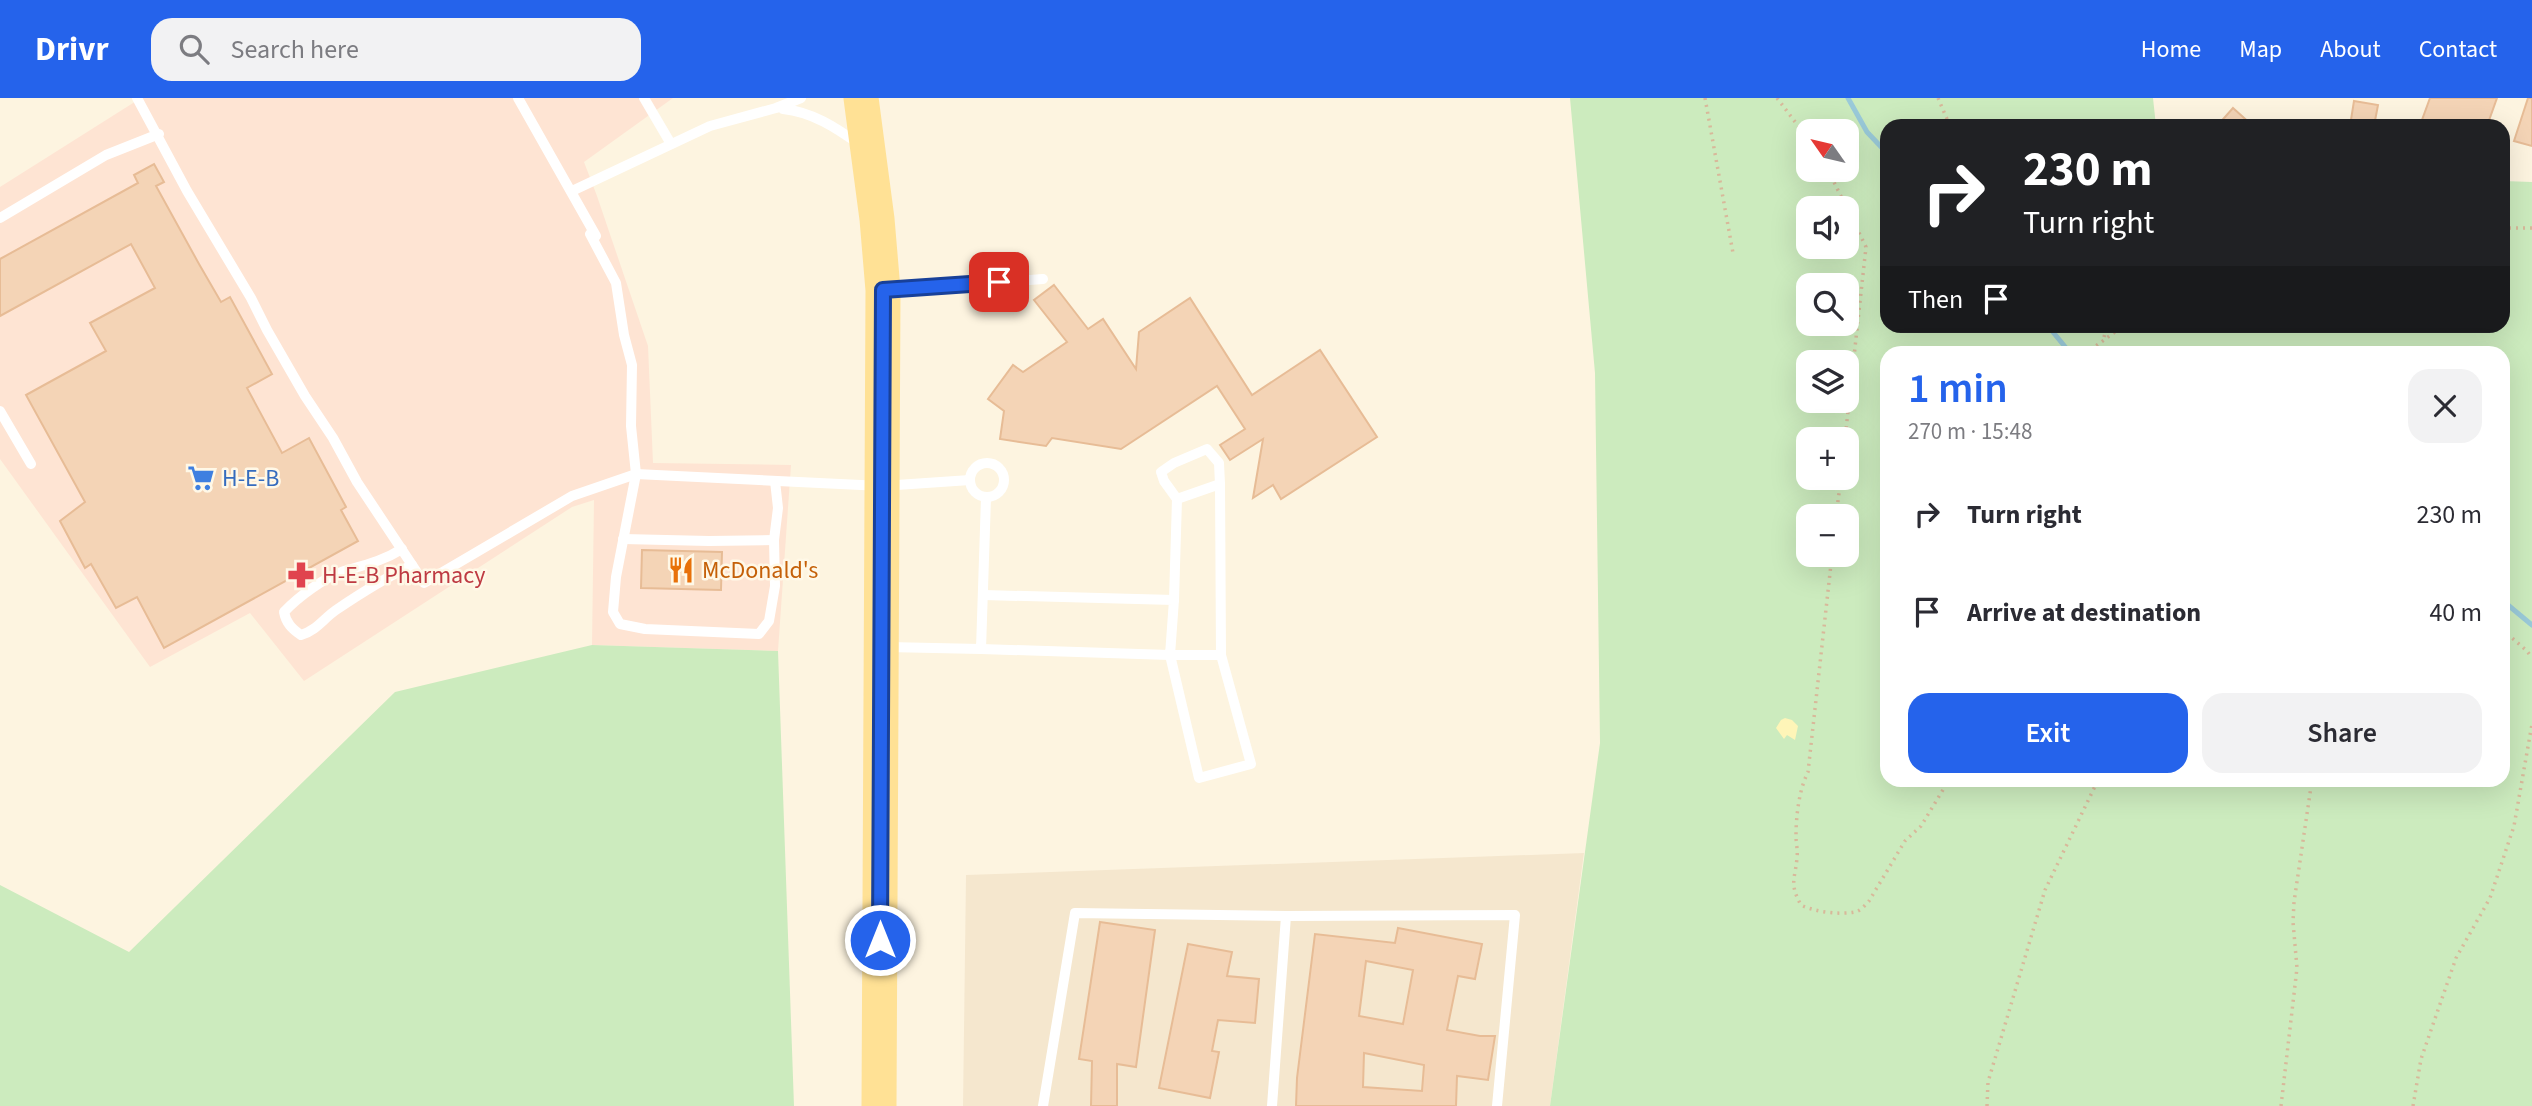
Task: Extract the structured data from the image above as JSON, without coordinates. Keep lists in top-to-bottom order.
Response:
{
  "places": {
    "supermarket": ["H-E-B"],
    "restaurant": ["McDonald's"],
    "pharmacy": ["H-E-B Pharmacy"]
  },
  "north": "top left",
  "page": {
    "header": "Drivr",
    "search": "Search here",
    "nav": [
      "Home",
      "Map",
      "About",
      "Contact"
    ],
    "map_buttons": ["+", "−"],
    "turn": ["230 m", "Turn right"],
    "then": "Then",
    "heading": ["1 min", "270 m · 15:48"],
    "list": [
      {
        "name": "Turn right",
        "value": "230 m"
      },
      {
        "name": "Arrive at destination",
        "value": "40 m"
      }
    ],
    "buttons": ["Exit", "Share"]
  }
}
